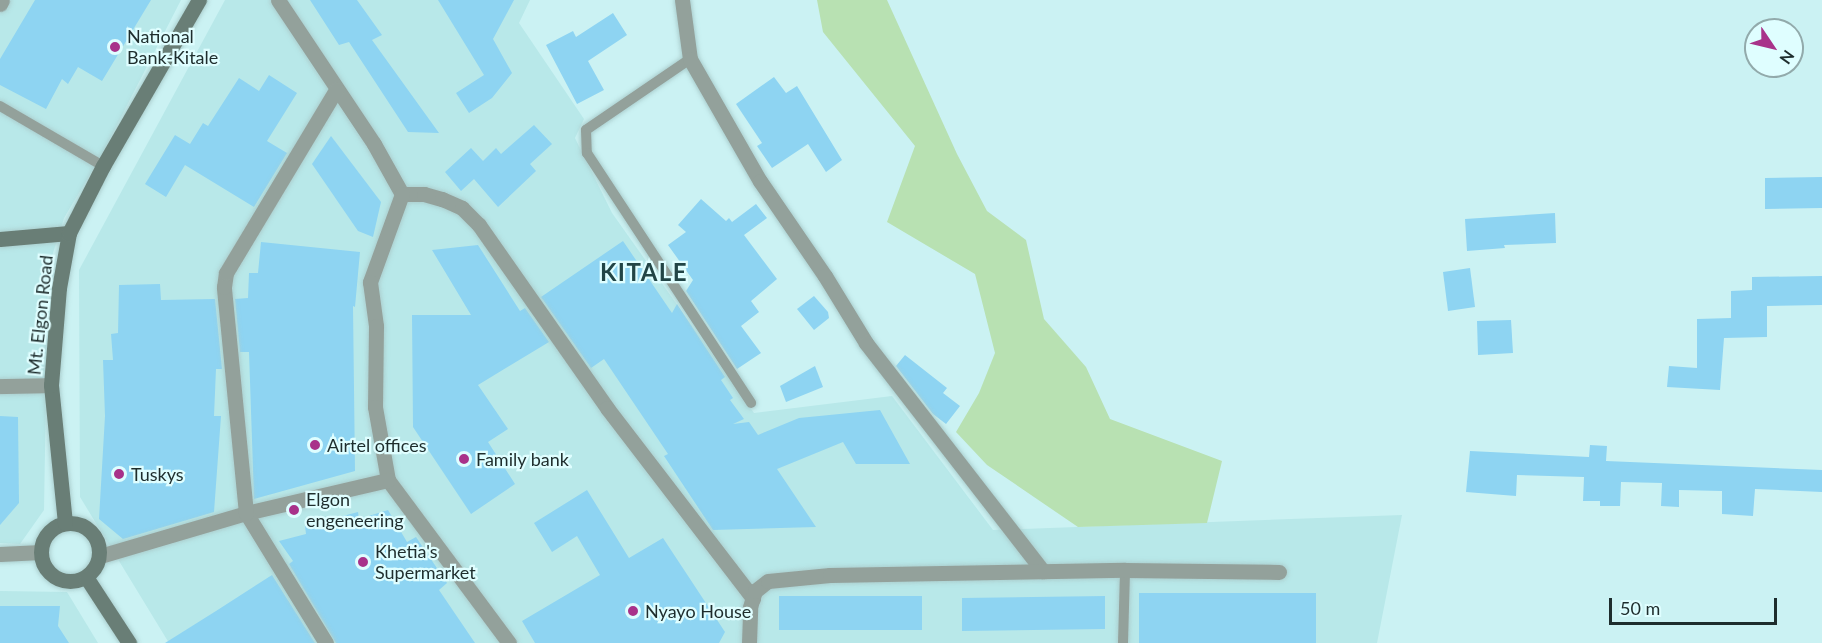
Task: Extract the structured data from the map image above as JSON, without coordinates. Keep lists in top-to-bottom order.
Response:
{
  "streets": {
    "street": ["Mt. Elgon Road"]
  },
  "districts": ["KITALE"],
  "places": [
    "National Bank-Kitale",
    "Airtel offices",
    "Family bank",
    "Tuskys",
    "Elgon engeneering",
    "Khetia's Supermarket",
    "Nyayo House"
  ],
  "scale_bar": "50 m",
  "north": "bottom right"
}
